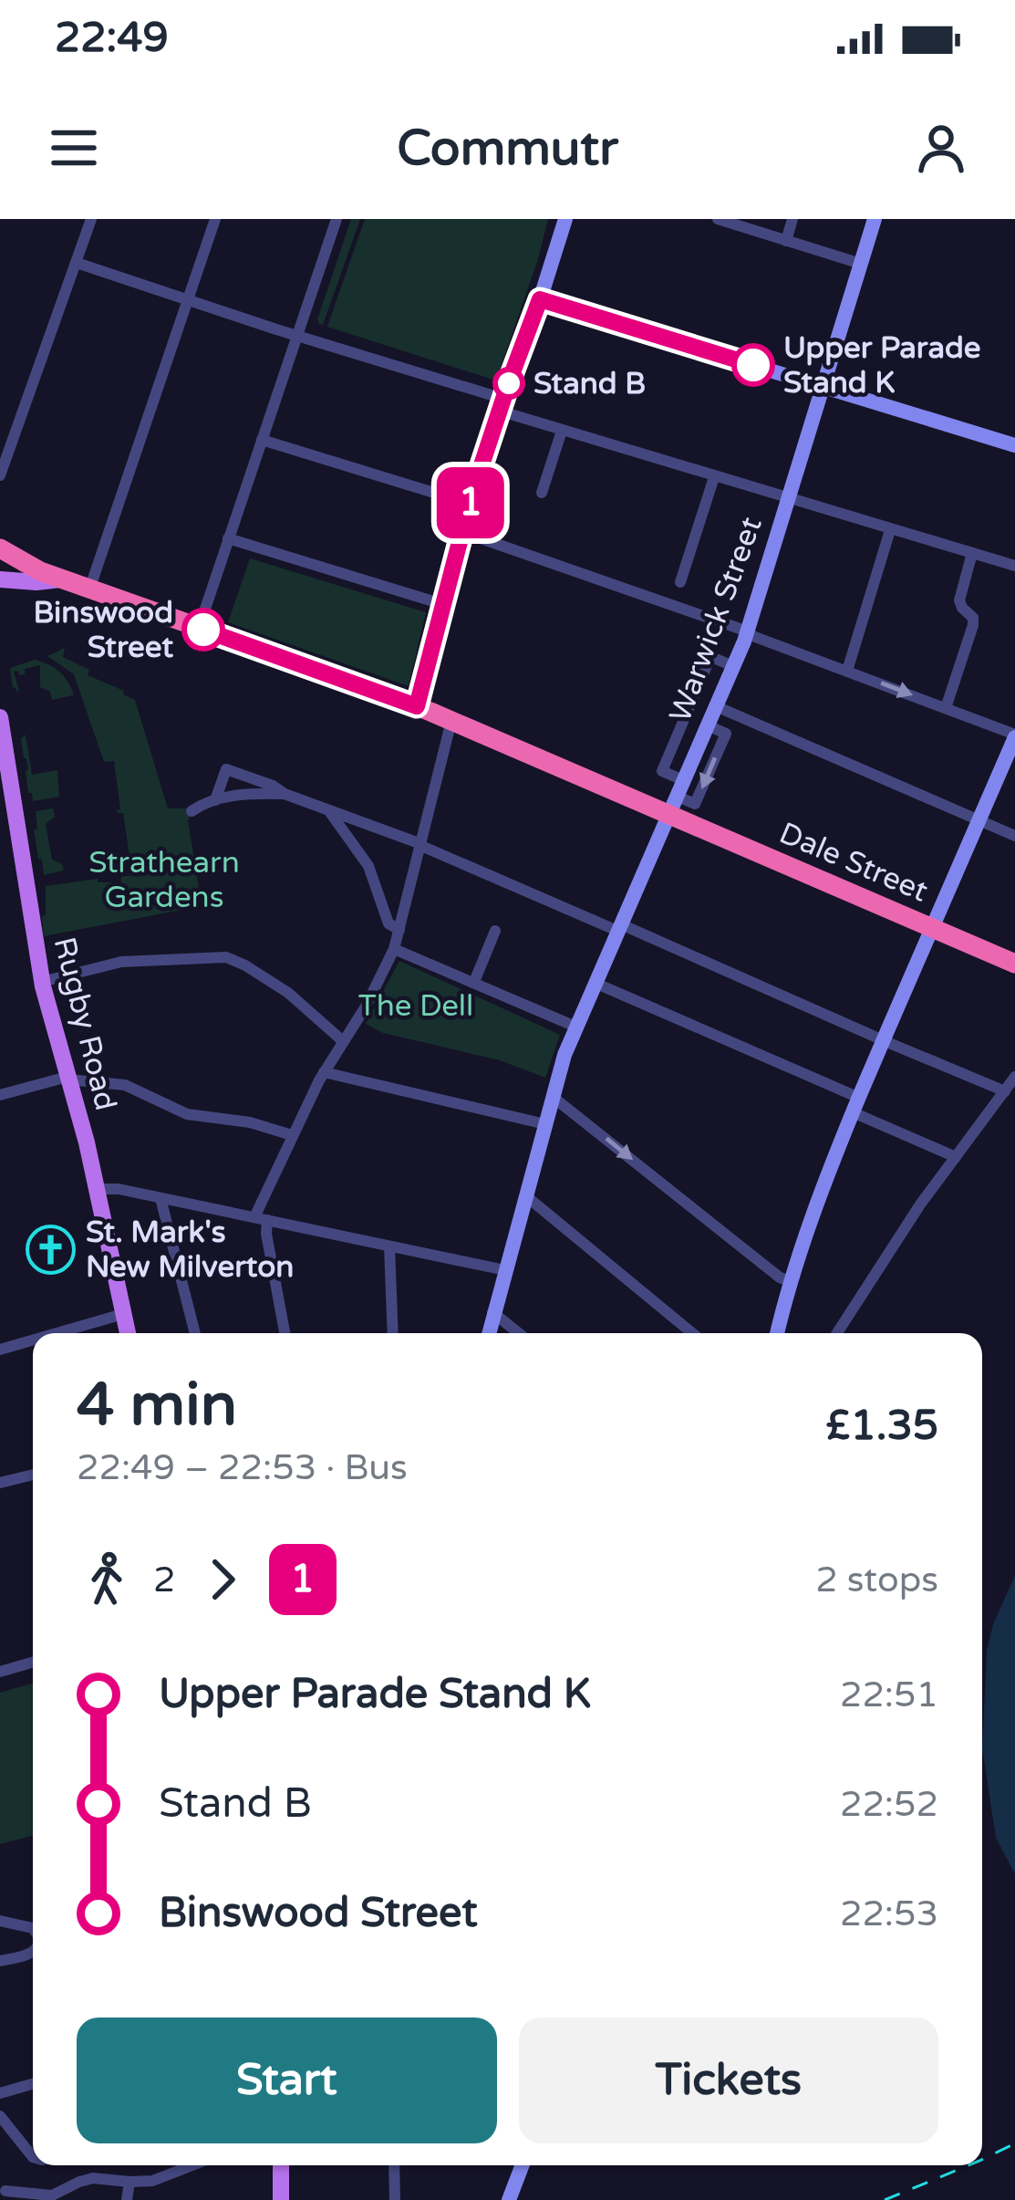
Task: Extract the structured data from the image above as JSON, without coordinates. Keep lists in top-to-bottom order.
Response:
{
  "streets": {
    "highway": ["Dale Street"],
    "main road": ["Warwick Street", "Rugby Road"]
  },
  "crossings": [
    ["Warwick Street", "Dale Street"]
  ],
  "parks": ["Strathearn Gardens", "The Dell"],
  "places": {
    "other": ["Upper Parade Stand K", "Stand B", "Binswood Street"],
    "church": ["St. Mark's New Milverton"]
  },
  "lines": ["bus line 1"],
  "page": {
    "status": "22:49",
    "header": "Commutr",
    "on_map": "1",
    "heading": ["4 min", "22:49 – 22:53 · Bus", "£1.35"],
    "legs": ["2", "1", "2 stops"],
    "list": [
      {
        "name": "Upper Parade Stand K",
        "value": "22:51"
      },
      {
        "name": "Stand B",
        "value": "22:52"
      },
      {
        "name": "Binswood Street",
        "value": "22:53"
      }
    ],
    "buttons": ["Start", "Tickets"]
  }
}
